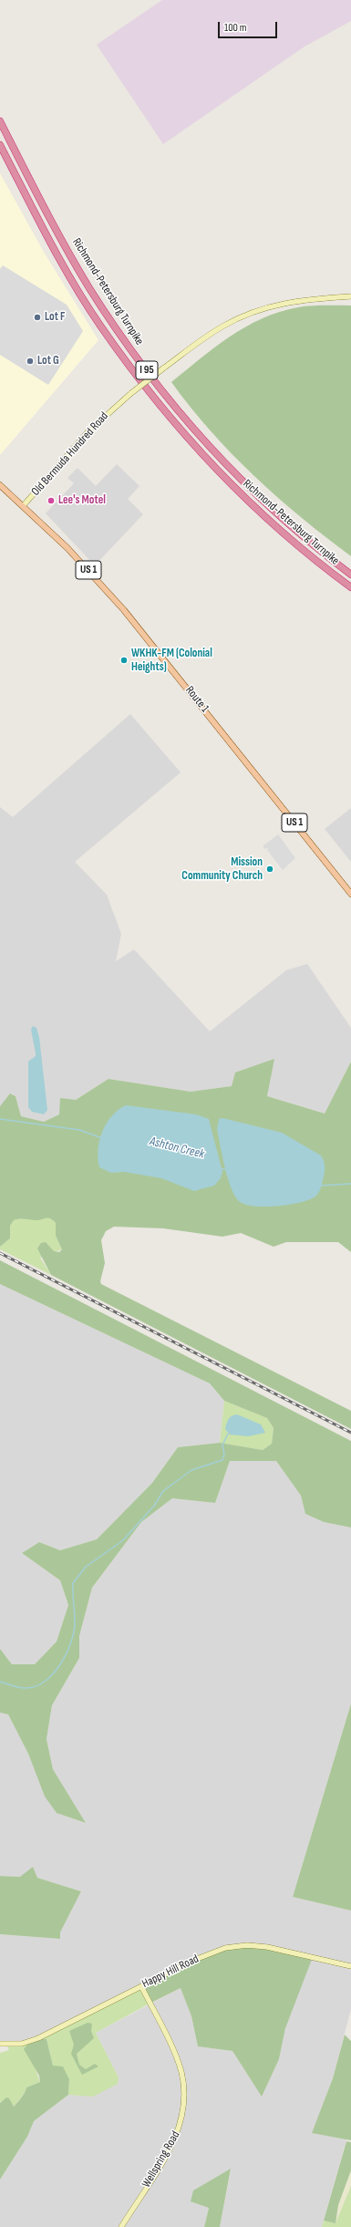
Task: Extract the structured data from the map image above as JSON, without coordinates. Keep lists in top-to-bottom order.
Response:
{
  "streets": {
    "highway": ["Richmond-Petersburg Turnpike", "I 95"],
    "main road": ["US 1", "Route 1"],
    "street": ["Old Bermuda Hundred Road", "Happy Hill Road", "Wellspring Road"]
  },
  "crossings": [
    ["Old Bermuda Hundred Road", "Route 1"],
    ["Happy Hill Road", "Wellspring Road"]
  ],
  "water": ["Ashton Creek"],
  "places": [
    "Lot F",
    "Lot G",
    "Lee's Motel",
    "WKHK-FM (Colonial Heights)",
    "Mission Community Church"
  ],
  "scale_bar": "100 m"
}
